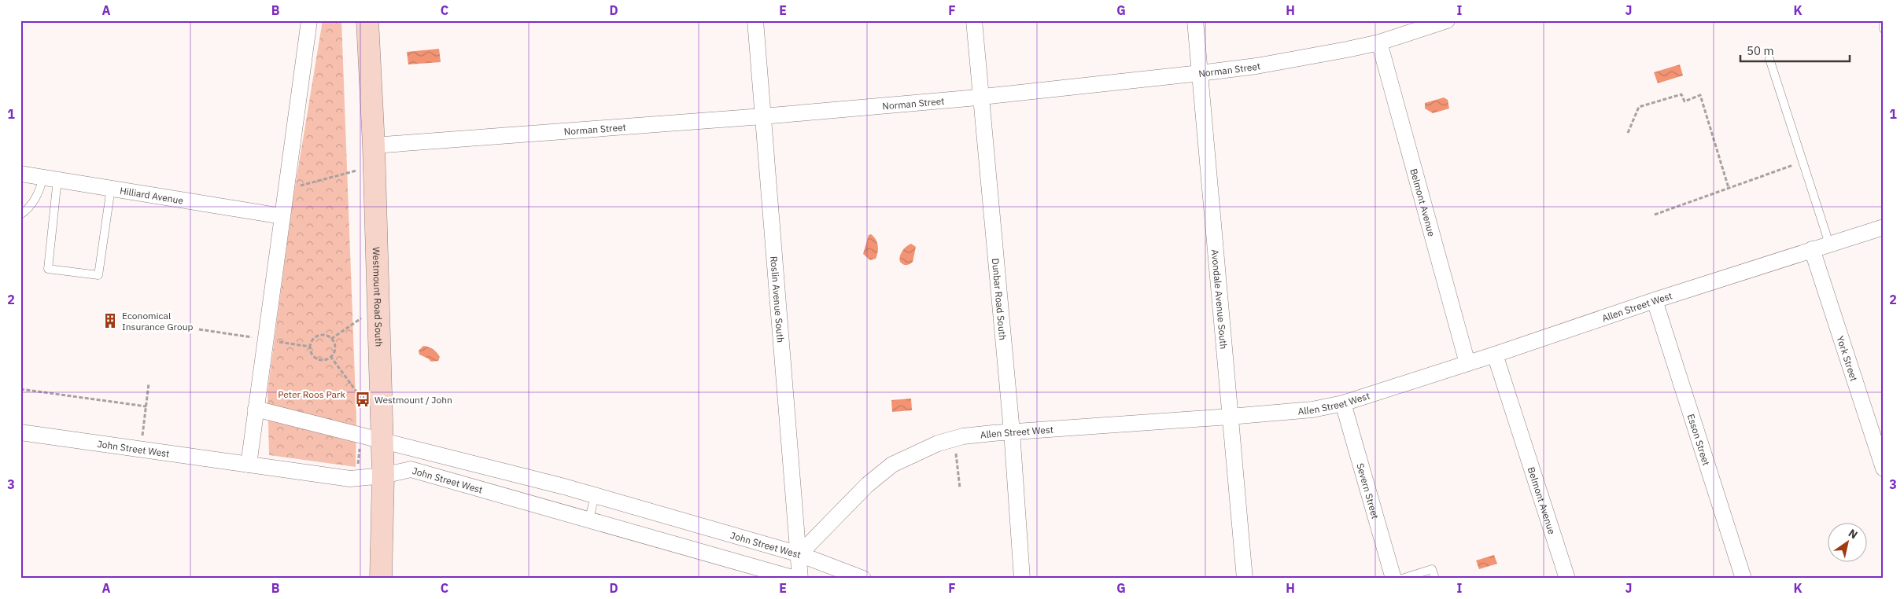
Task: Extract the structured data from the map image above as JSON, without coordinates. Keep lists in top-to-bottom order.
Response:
{
  "streets": {
    "main road": ["Westmount Road South"],
    "street": [
      "Norman Street",
      "Hilliard Avenue",
      "Belmont Avenue",
      "Roslin Avenue South",
      "Dunbar Road South",
      "Avondale Avenue South",
      "Allen Street West",
      "York Street",
      "Esson Street",
      "John Street West",
      "Severn Street"
    ]
  },
  "crossings": [
    ["Norman Street", "Belmont Avenue"],
    ["Norman Street", "Westmount Road South"],
    ["Norman Street", "Roslin Avenue South"],
    ["Norman Street", "Dunbar Road South"],
    ["Norman Street", "Avondale Avenue South"],
    ["Belmont Avenue", "Allen Street West"],
    ["Westmount Road South", "John Street West"],
    ["Roslin Avenue South", "Allen Street West"],
    ["Roslin Avenue South", "John Street West"],
    ["Dunbar Road South", "Allen Street West"],
    ["Avondale Avenue South", "Allen Street West"],
    ["Allen Street West", "York Street"],
    ["Allen Street West", "Esson Street"],
    ["Allen Street West", "John Street West"],
    ["Allen Street West", "Severn Street"]
  ],
  "parks": ["Peter Roos Park"],
  "places": {
    "building": ["Economical Insurance Group"],
    "bus stop": ["Westmount / John"]
  },
  "scale_bar": "50 m",
  "north": "top right",
  "grid": {
    "columns": [
      "A",
      "B",
      "C",
      "D",
      "E",
      "F",
      "G",
      "H",
      "I",
      "J",
      "K"
    ],
    "rows": ["1", "2", "3"]
  }
}
